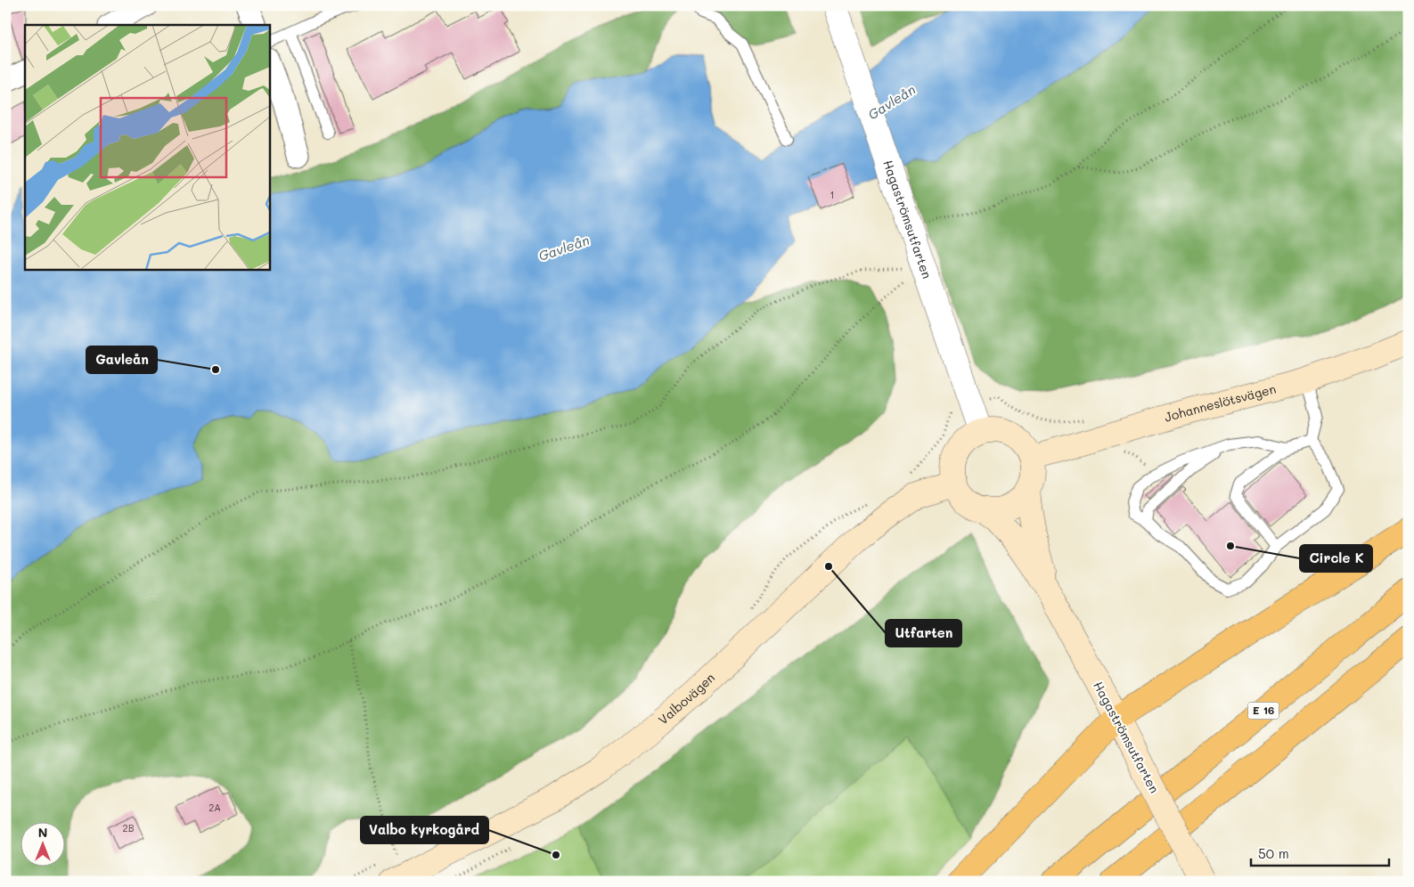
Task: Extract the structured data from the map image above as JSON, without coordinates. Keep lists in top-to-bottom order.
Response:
{
  "streets": {
    "highway": ["E 16"],
    "main road": ["Hagaströmsutfarten", "Johanneslötsvägen", "Valbovägen"]
  },
  "crossings": [
    ["Hagaströmsutfarten", "Johanneslötsvägen"],
    ["Hagaströmsutfarten", "Valbovägen"],
    ["Johanneslötsvägen", "Valbovägen"]
  ],
  "water": ["Gavleån"],
  "places": [
    "Gavleån",
    "Circle K",
    "Utfarten",
    "Valbo kyrkogård"
  ],
  "house_numbers": ["1", "2A", "2B"],
  "scale_bar": "50 m",
  "north": "top"
}
